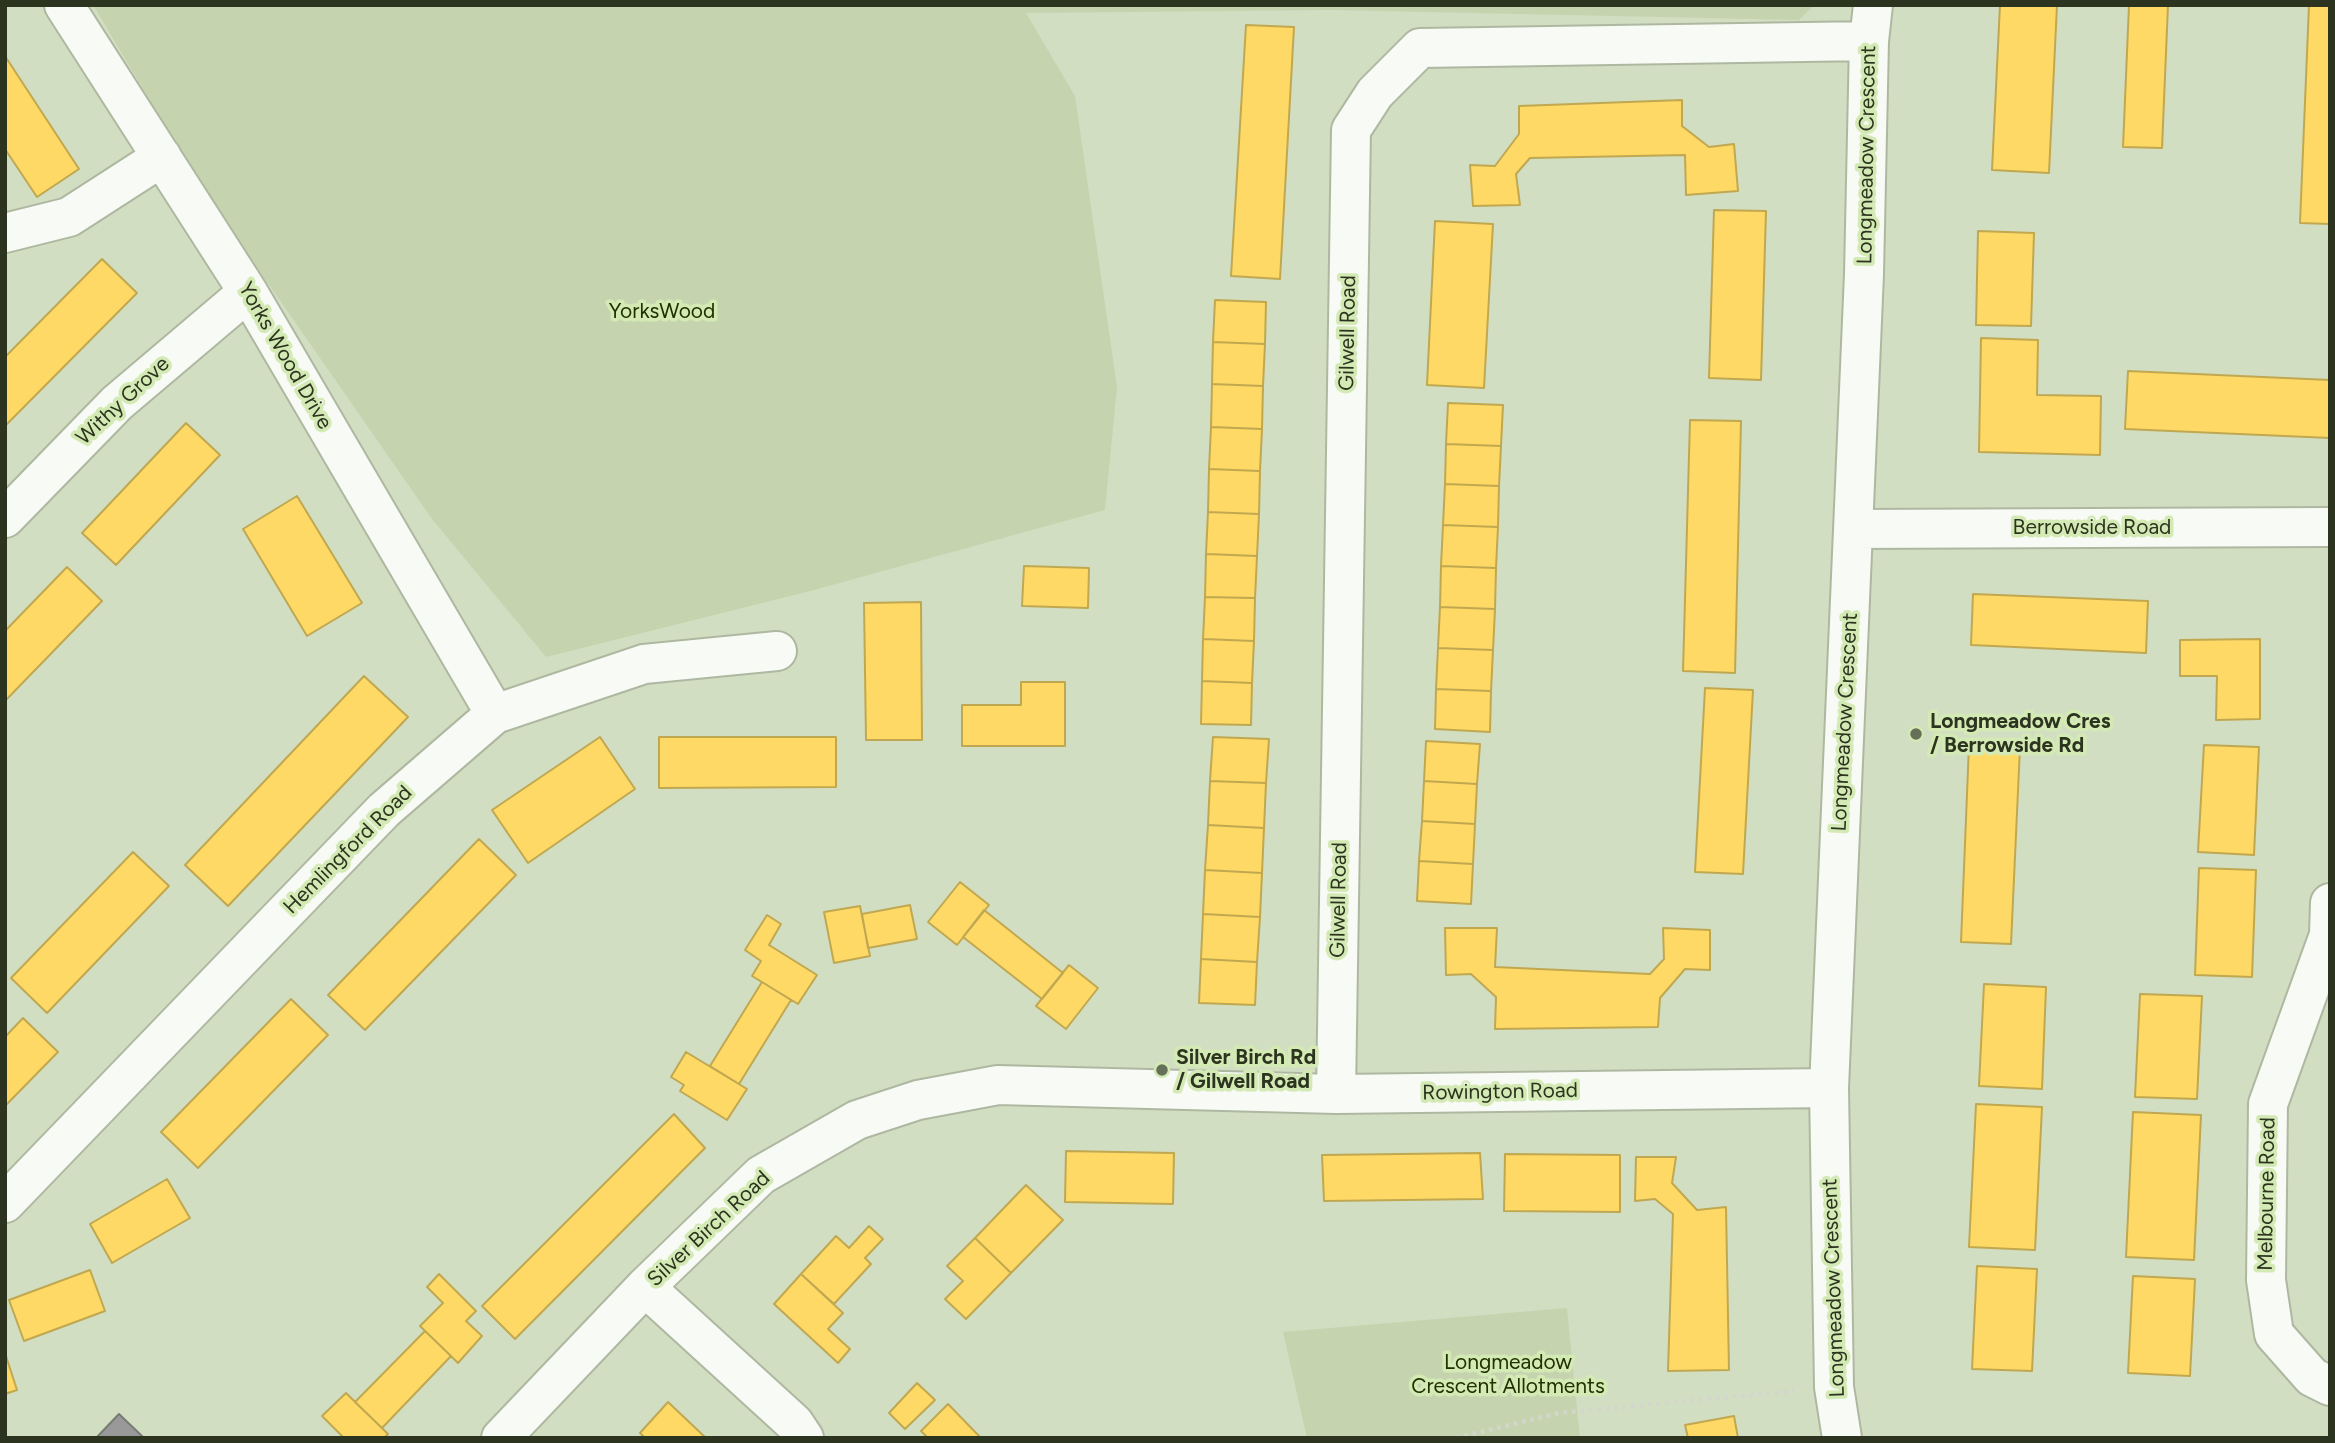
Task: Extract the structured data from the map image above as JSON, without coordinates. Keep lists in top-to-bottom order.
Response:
{
  "streets": {
    "street": [
      "Longmeadow Crescent",
      "Gilwell Road",
      "Yorks Wood Drive",
      "Withy Grove",
      "Berrowside Road",
      "Hemlingford Road",
      "Rowington Road",
      "Melbourne Road",
      "Silver Birch Road"
    ]
  },
  "crossings": [
    ["Longmeadow Crescent", "Gilwell Road"],
    ["Longmeadow Crescent", "Berrowside Road"],
    ["Longmeadow Crescent", "Rowington Road"],
    ["Gilwell Road", "Rowington Road"],
    ["Yorks Wood Drive", "Withy Grove"],
    ["Yorks Wood Drive", "Hemlingford Road"],
    ["Rowington Road", "Silver Birch Road"]
  ],
  "parks": ["YorksWood", "Longmeadow Crescent Allotments"],
  "places": ["Longmeadow Cres / Berrowside Rd", "Silver Birch Rd / Gilwell Road"]
}
